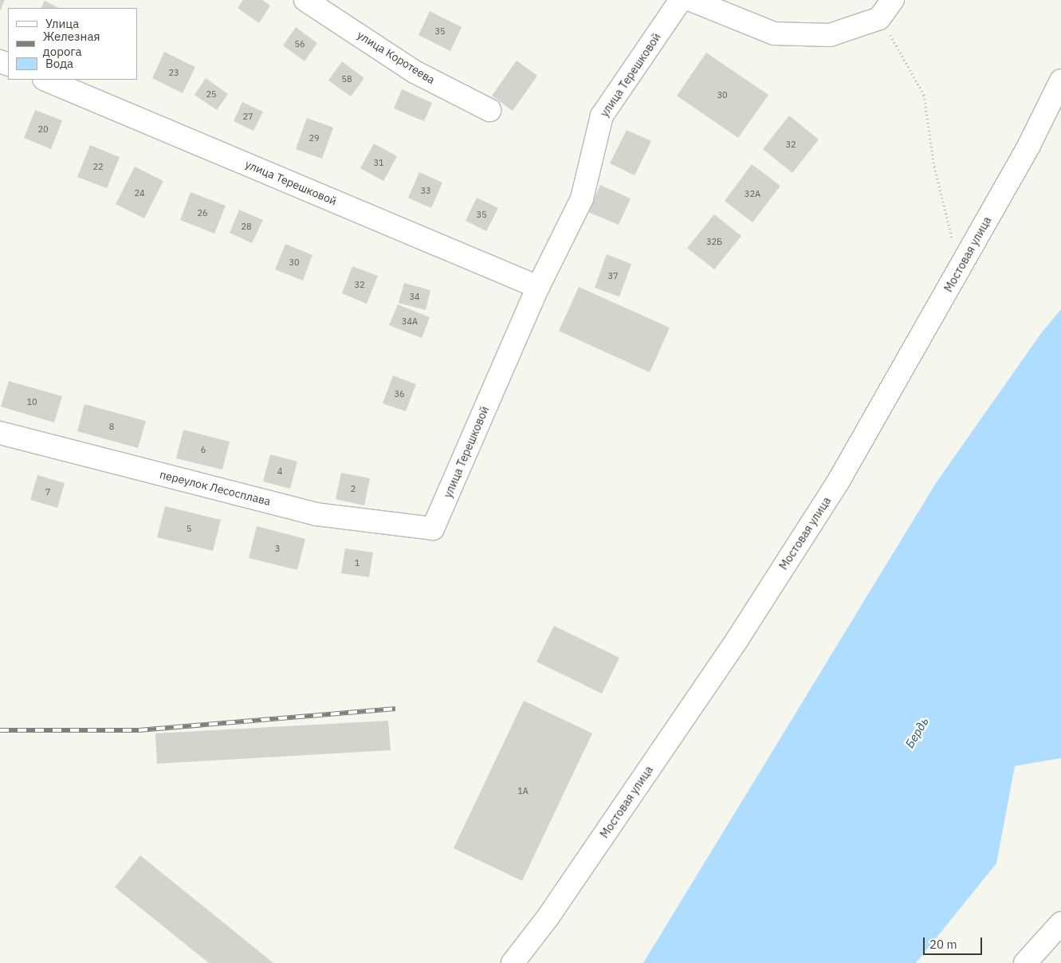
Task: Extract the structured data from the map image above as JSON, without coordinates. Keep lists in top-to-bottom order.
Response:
{
  "streets": {
    "street": [
      "улица Коротеева",
      "улица Терешковой",
      "Мостовая улица",
      "переулок Лесосплава"
    ]
  },
  "crossings": [
    ["улица Терешковой", "переулок Лесосплава"]
  ],
  "water": ["Бердь"],
  "house_numbers": [
    "35",
    "56",
    "23",
    "58",
    "25",
    "30",
    "27",
    "20",
    "29",
    "32",
    "31",
    "22",
    "33",
    "24",
    "32А",
    "26",
    "35",
    "28",
    "32Б",
    "30",
    "37",
    "32",
    "34",
    "34А",
    "36",
    "10",
    "8",
    "6",
    "4",
    "2",
    "7",
    "5",
    "3",
    "1",
    "1А"
  ],
  "legend": ["Улица", "Железная дорога", "Вода"],
  "scale_bar": "20 m"
}
